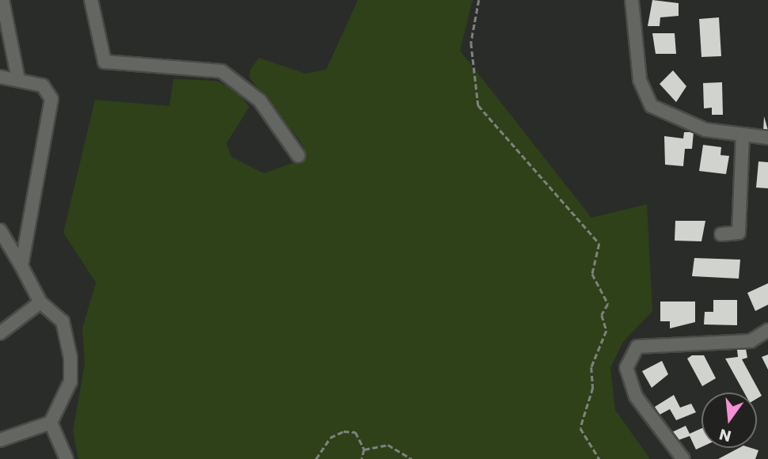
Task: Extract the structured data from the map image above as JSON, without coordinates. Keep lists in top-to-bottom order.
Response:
{
  "north": "bottom"
}
